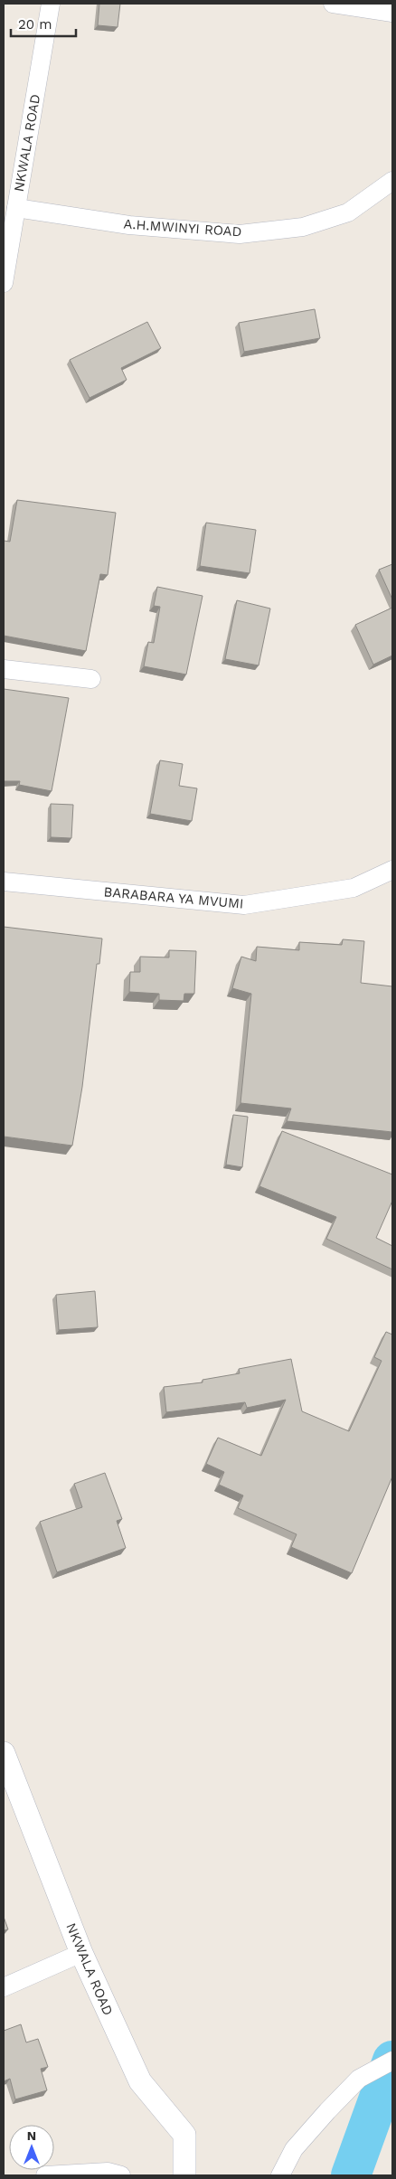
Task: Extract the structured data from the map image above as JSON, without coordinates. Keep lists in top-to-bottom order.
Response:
{
  "streets": {
    "street": ["NKWALA ROAD", "A.H.MWINYI ROAD", "BARABARA YA MVUMI"]
  },
  "crossings": [
    ["NKWALA ROAD", "A.H.MWINYI ROAD"]
  ],
  "scale_bar": "20 m",
  "north": "top"
}
